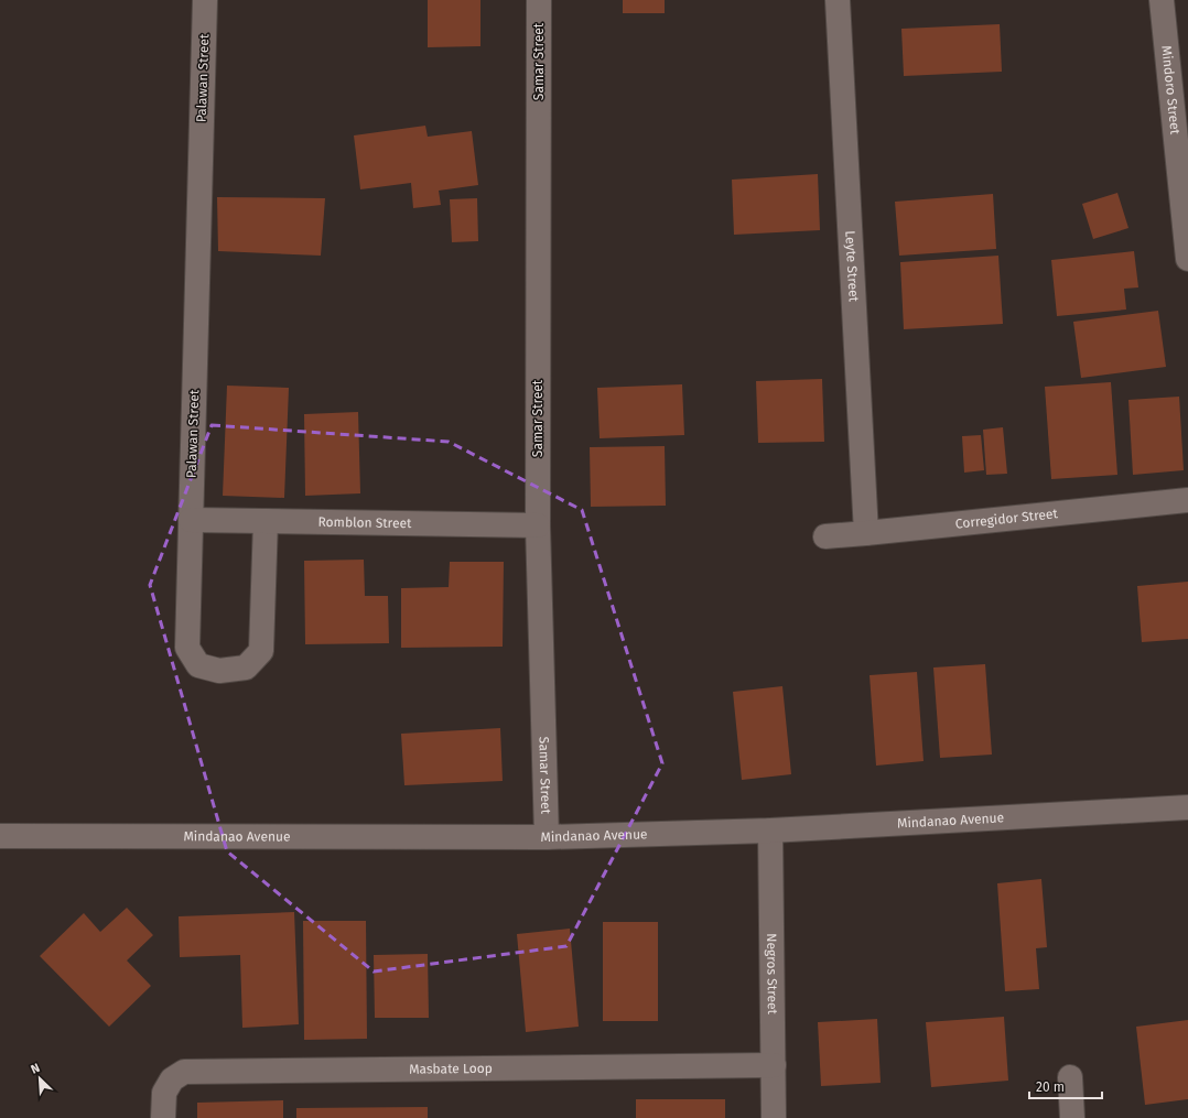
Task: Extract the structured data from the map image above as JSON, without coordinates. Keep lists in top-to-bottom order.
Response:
{
  "streets": {
    "street": [
      "Samar Street",
      "Palawan Street",
      "Mindoro Street",
      "Leyte Street",
      "Corregidor Street",
      "Romblon Street",
      "Mindanao Avenue",
      "Negros Street",
      "Masbate Loop"
    ]
  },
  "crossings": [
    ["Samar Street", "Romblon Street"],
    ["Samar Street", "Mindanao Avenue"],
    ["Palawan Street", "Romblon Street"],
    ["Leyte Street", "Corregidor Street"],
    ["Mindanao Avenue", "Negros Street"],
    ["Negros Street", "Masbate Loop"]
  ],
  "scale_bar": "20 m",
  "north": "top left"
}
